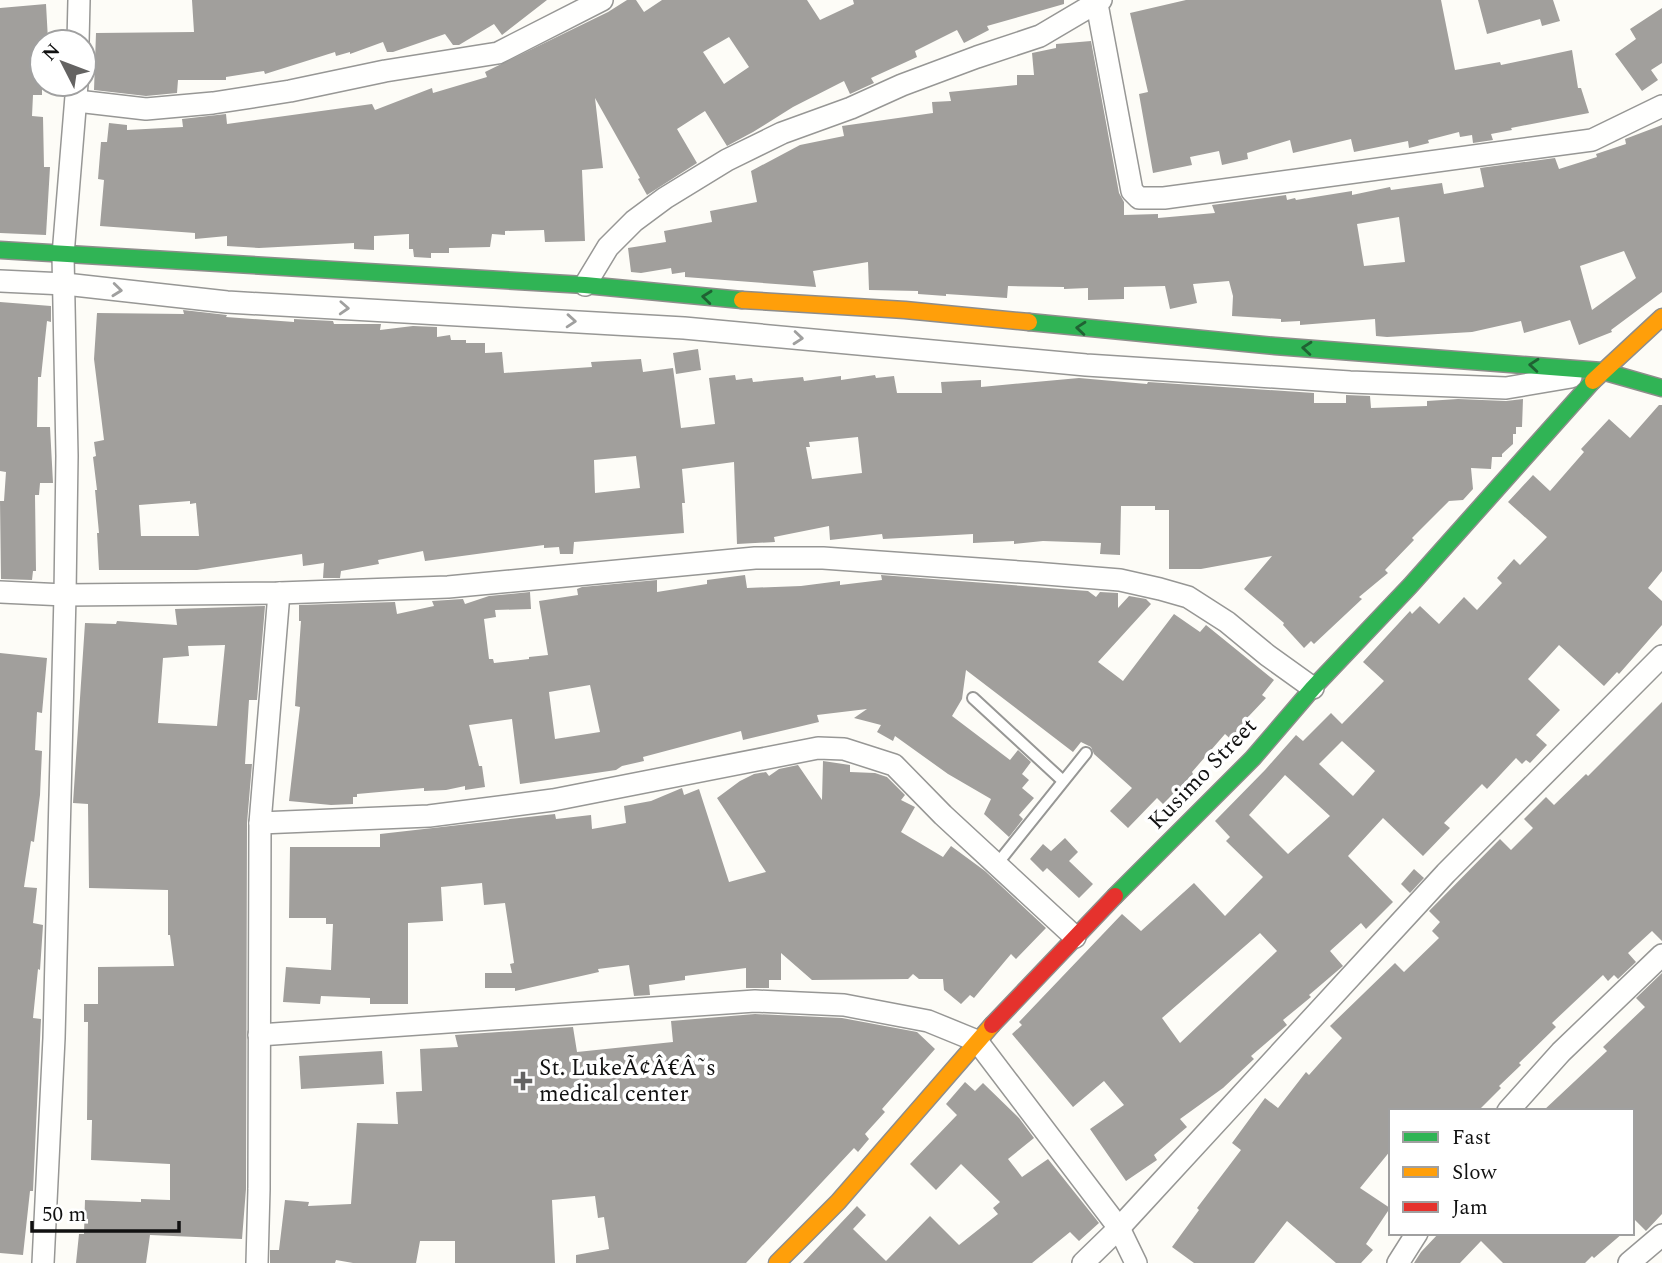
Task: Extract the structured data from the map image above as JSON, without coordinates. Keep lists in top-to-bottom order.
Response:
{
  "streets": {
    "street": ["Kusimo Street"]
  },
  "places": {
    "health": ["St. LukeÃ¢Â€Â˜s medical center"]
  },
  "legend": ["Fast", "Slow", "Jam"],
  "scale_bar": "50 m",
  "north": "top left"
}
